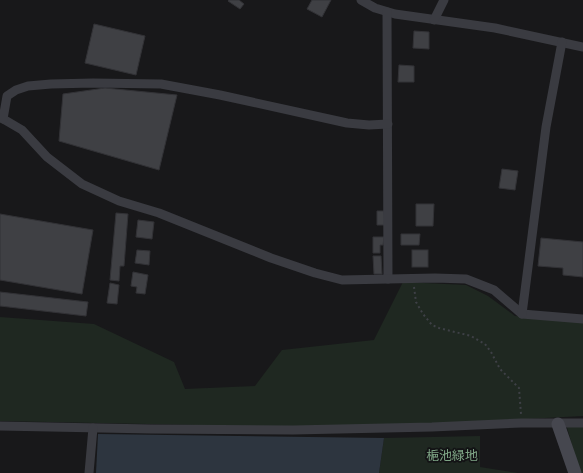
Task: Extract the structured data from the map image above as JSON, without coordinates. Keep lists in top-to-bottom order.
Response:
{
  "parks": ["梔池緑地"]
}
